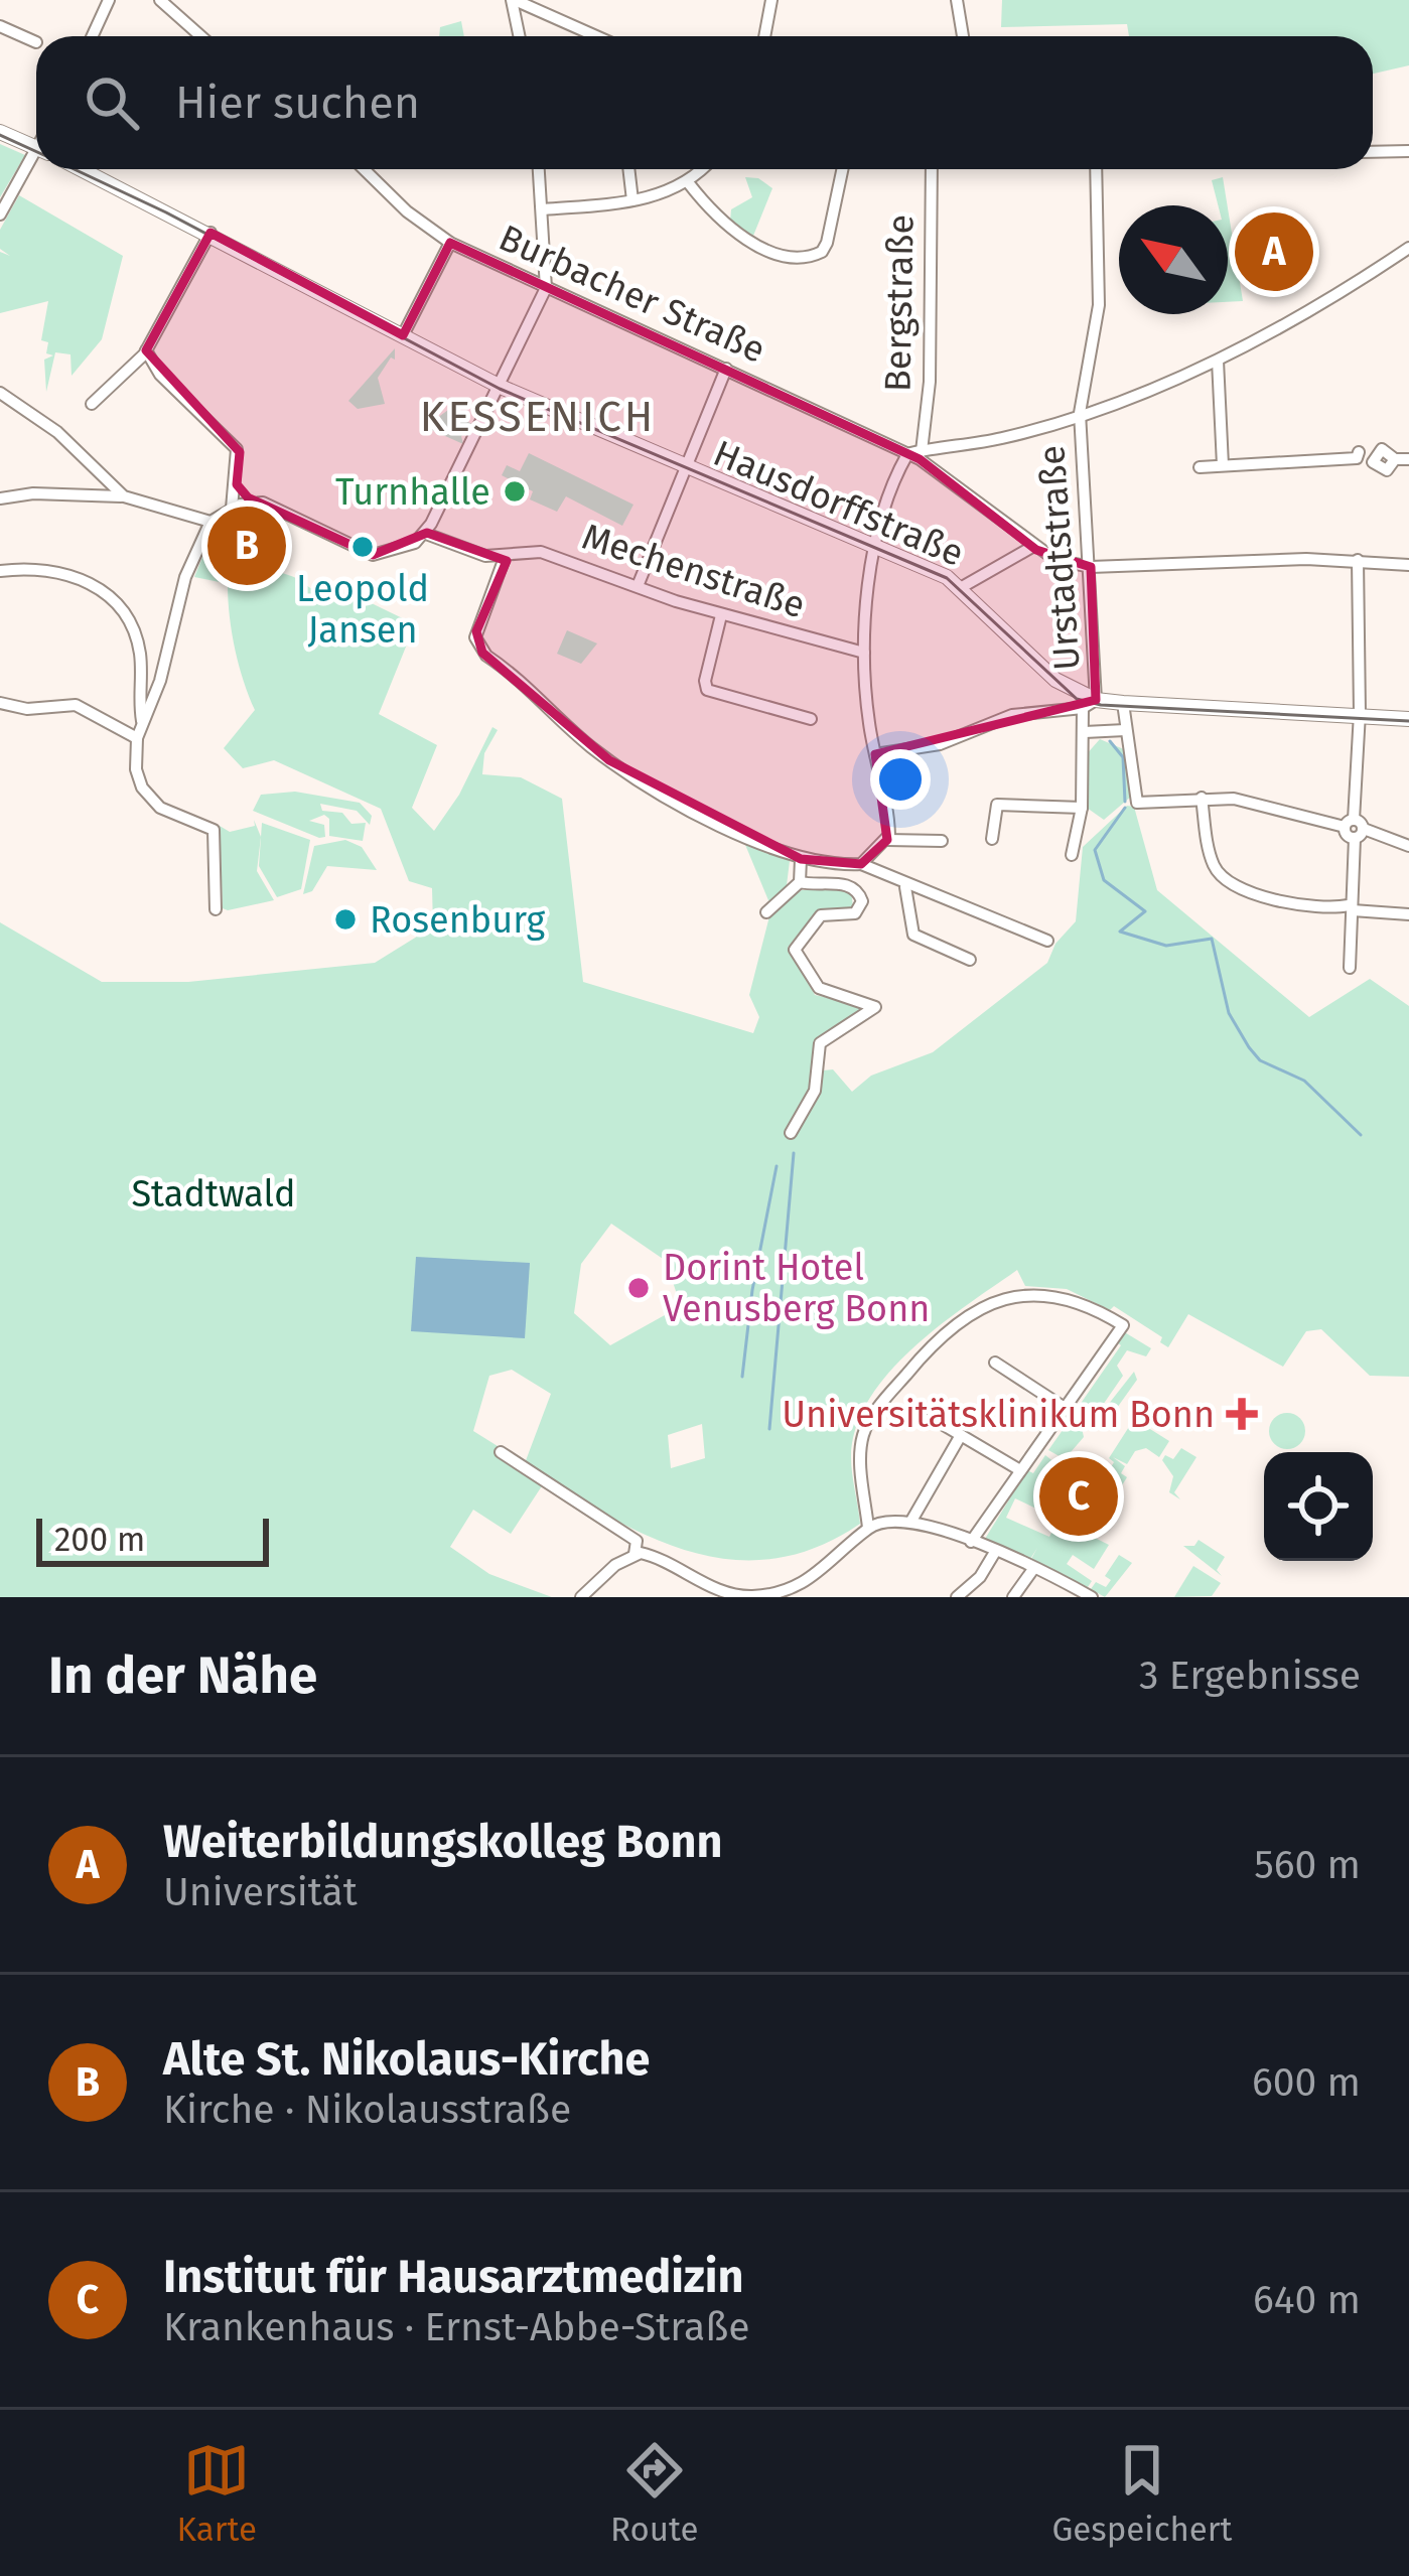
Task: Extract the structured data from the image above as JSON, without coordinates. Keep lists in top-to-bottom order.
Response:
{
  "streets": {
    "main road": ["Hausdorffstraße"],
    "street": [
      "Burbacher Straße",
      "Bergstraße",
      "Urstadtstraße",
      "Mechenstraße"
    ]
  },
  "crossings": [
    ["Hausdorffstraße", "Urstadtstraße"]
  ],
  "districts": ["KESSENICH"],
  "parks": ["Stadtwald"],
  "places": {
    "other": [
      "Turnhalle",
      "Leopold Jansen",
      "Rosenburg",
      "Dorint Hotel Venusberg Bonn"
    ],
    "health": ["Universitätsklinikum Bonn"]
  },
  "scale_bar": "200 m",
  "north": "top left",
  "page": {
    "search": "Hier suchen",
    "pins": ["A", "B", "C"],
    "scale": "200 m",
    "heading": ["In der Nähe", "3 Ergebnisse"],
    "list": [
      {
        "mark": "A",
        "name": "Weiterbildungskolleg Bonn",
        "note": "Universität",
        "value": "560 m"
      },
      {
        "mark": "B",
        "name": "Alte St. Nikolaus-Kirche",
        "note": "Kirche · Nikolausstraße",
        "value": "600 m"
      },
      {
        "mark": "C",
        "name": "Institut für Hausarztmedizin",
        "note": "Krankenhaus · Ernst-Abbe-Straße",
        "value": "640 m"
      }
    ],
    "nav": ["Karte", "Route", "Gespeichert"]
  }
}
